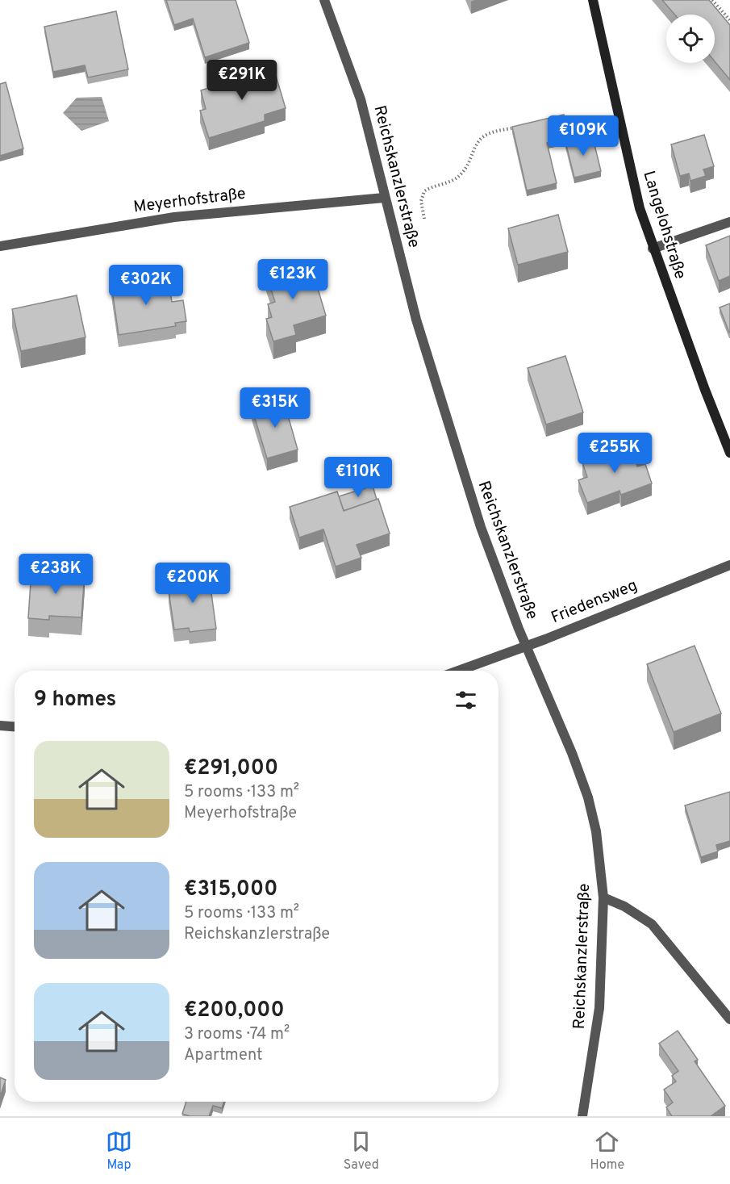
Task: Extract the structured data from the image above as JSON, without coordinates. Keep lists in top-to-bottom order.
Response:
{
  "streets": {
    "street": [
      "Reichskanzlerstraße",
      "Meyerhofstraße",
      "Langelohstraße",
      "Friedensweg"
    ]
  },
  "crossings": [
    ["Reichskanzlerstraße", "Meyerhofstraße"],
    ["Reichskanzlerstraße", "Friedensweg"]
  ],
  "page": {
    "price": [
      "€291K",
      "€109K",
      "€123K",
      "€302K",
      "€315K",
      "€255K",
      "€110K",
      "€238K",
      "€200K"
    ],
    "heading": "9 homes",
    "list": [
      {
        "name": "€291,000",
        "note": "5 rooms · 133 m² · Meyerhofstraße"
      },
      {
        "name": "€315,000",
        "note": "5 rooms · 133 m² · Reichskanzlerstraße"
      },
      {
        "name": "€200,000",
        "note": "3 rooms · 74 m² · Apartment"
      }
    ],
    "tabs": ["Map", "Saved", "Home"]
  }
}
